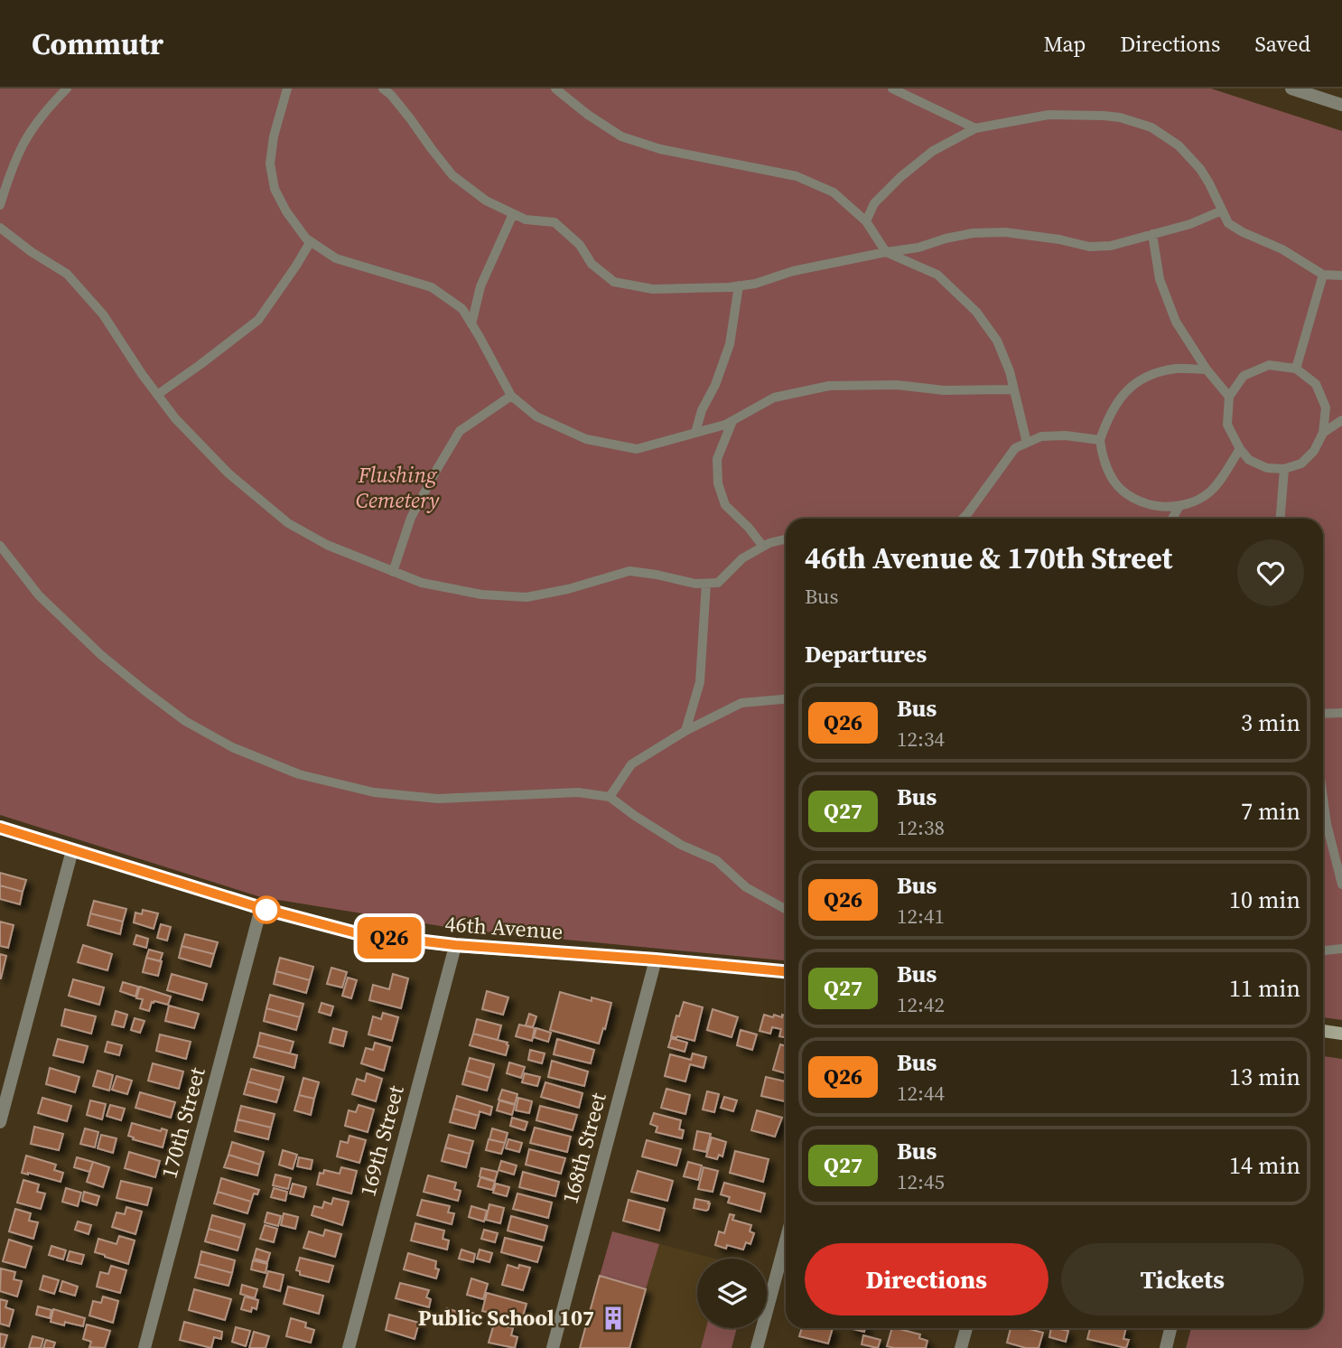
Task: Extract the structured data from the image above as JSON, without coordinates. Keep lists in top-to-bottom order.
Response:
{
  "streets": {
    "street": [
      "46th Avenue",
      "170th Street",
      "169th Street",
      "168th Street"
    ]
  },
  "crossings": [
    ["46th Avenue", "170th Street"],
    ["46th Avenue", "169th Street"],
    ["46th Avenue", "168th Street"]
  ],
  "parks": ["Flushing Cemetery"],
  "places": {
    "building": ["Public School 107"]
  },
  "lines": ["bus line Q26"],
  "page": {
    "header": "Commutr",
    "nav": ["Map", "Directions", "Saved"],
    "on_map": "Q26",
    "heading": [
      ["46th Avenue & 170th Street", "Bus"],
      "Departures"
    ],
    "list": [
      {
        "mark": "Q26",
        "name": "Bus",
        "note": "12:34",
        "value": "3 min"
      },
      {
        "mark": "Q27",
        "name": "Bus",
        "note": "12:38",
        "value": "7 min"
      },
      {
        "mark": "Q26",
        "name": "Bus",
        "note": "12:41",
        "value": "10 min"
      },
      {
        "mark": "Q27",
        "name": "Bus",
        "note": "12:42",
        "value": "11 min"
      },
      {
        "mark": "Q26",
        "name": "Bus",
        "note": "12:44",
        "value": "13 min"
      },
      {
        "mark": "Q27",
        "name": "Bus",
        "note": "12:45",
        "value": "14 min"
      }
    ],
    "buttons": ["Directions", "Tickets"]
  }
}
